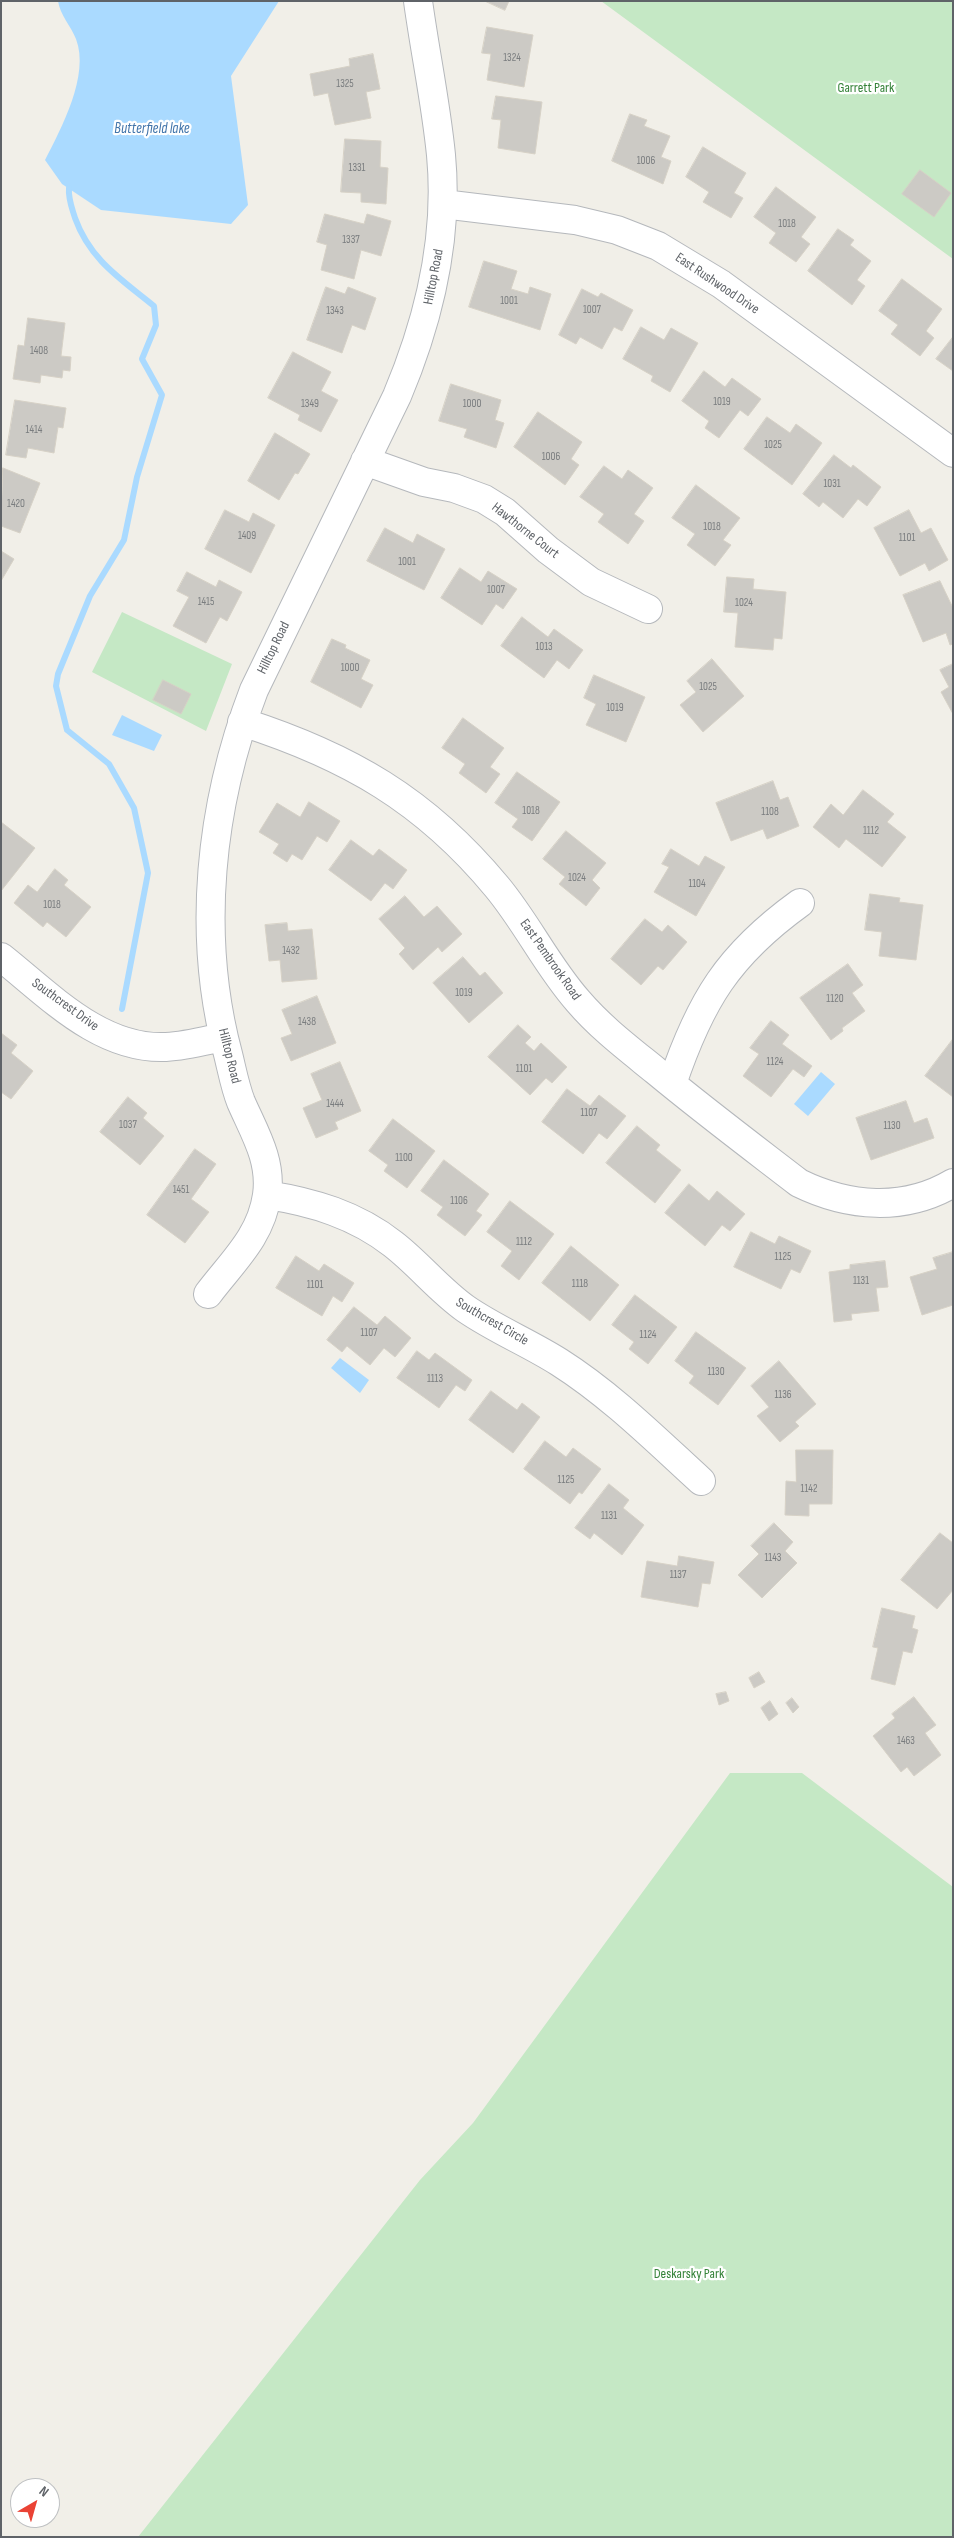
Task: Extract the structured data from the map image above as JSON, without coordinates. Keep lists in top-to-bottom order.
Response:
{
  "streets": {
    "street": [
      "Hilltop Road",
      "East Rushwood Drive",
      "Hawthorne Court",
      "East Pembrook Road",
      "Southcrest Drive",
      "Southcrest Circle"
    ]
  },
  "crossings": [
    ["Hilltop Road", "East Rushwood Drive"],
    ["Hilltop Road", "Hawthorne Court"],
    ["Hilltop Road", "East Pembrook Road"],
    ["Hilltop Road", "Southcrest Drive"],
    ["Hilltop Road", "Southcrest Circle"]
  ],
  "water": ["Butterfield lake"],
  "parks": ["Garrett Park", "Deskarsky Park"],
  "house_numbers": [
    "1324",
    "1325",
    "1006",
    "1331",
    "1018",
    "1337",
    "1001",
    "1007",
    "1343",
    "1408",
    "1019",
    "1349",
    "1000",
    "1414",
    "1025",
    "1006",
    "1031",
    "1420",
    "1018",
    "1409",
    "1101",
    "1001",
    "1007",
    "1415",
    "1024",
    "1013",
    "1000",
    "1025",
    "1019",
    "1018",
    "1108",
    "1112",
    "1024",
    "1104",
    "1018",
    "1432",
    "1019",
    "1120",
    "1438",
    "1124",
    "1101",
    "1444",
    "1107",
    "1037",
    "1130",
    "1100",
    "1451",
    "1106",
    "1112",
    "1125",
    "1131",
    "1118",
    "1101",
    "1107",
    "1124",
    "1130",
    "1113",
    "1136",
    "1125",
    "1142",
    "1131",
    "1143",
    "1137",
    "1463"
  ],
  "north": "top right"
}
